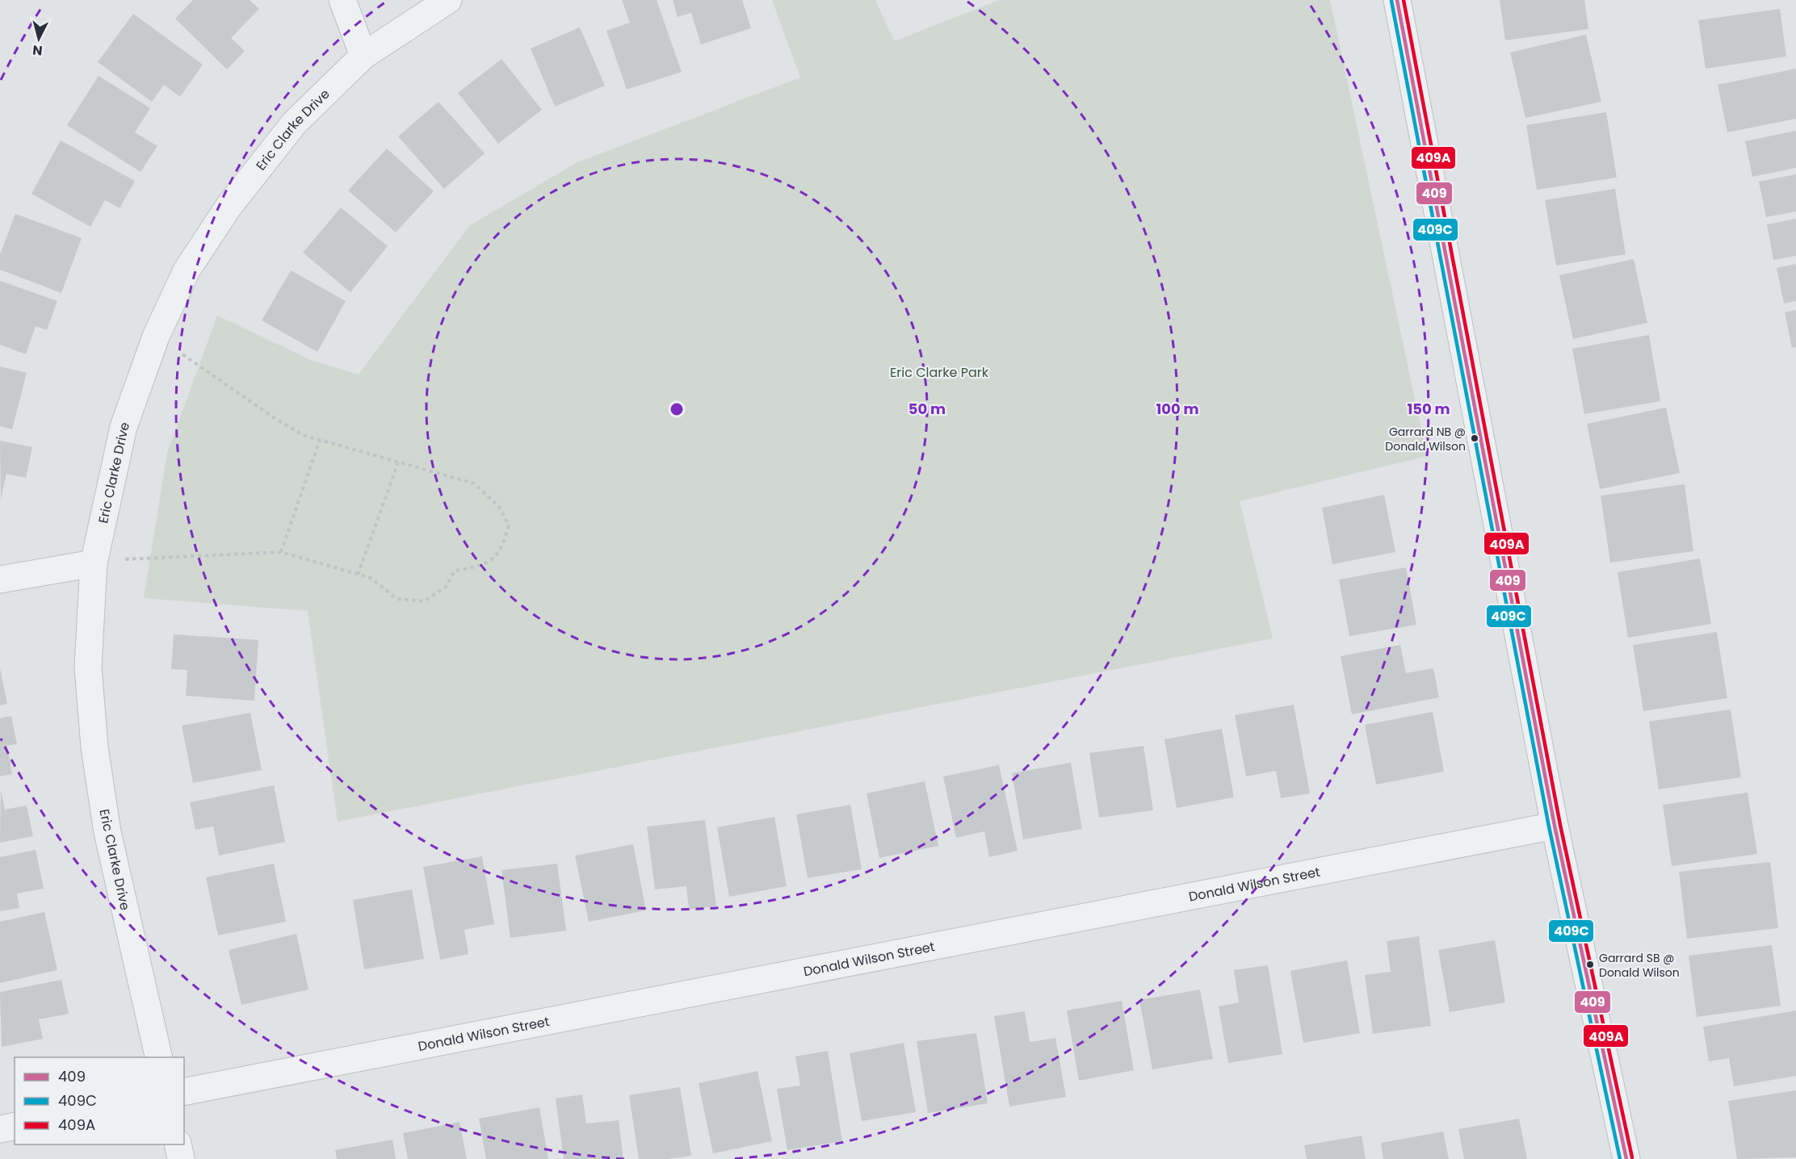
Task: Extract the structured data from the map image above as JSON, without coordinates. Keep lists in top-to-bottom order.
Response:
{
  "streets": {
    "street": ["Eric Clarke Drive", "Donald Wilson Street"]
  },
  "parks": ["Eric Clarke Park"],
  "places": ["Garrard NB @ Donald Wilson", "Garrard SB @ Donald Wilson"],
  "lines": ["transit line 409", "transit line 409A", "transit line 409C"],
  "legend": ["409", "409C", "409A"],
  "north": "bottom",
  "rings": ["50 m", "100 m", "150 m"]
}
